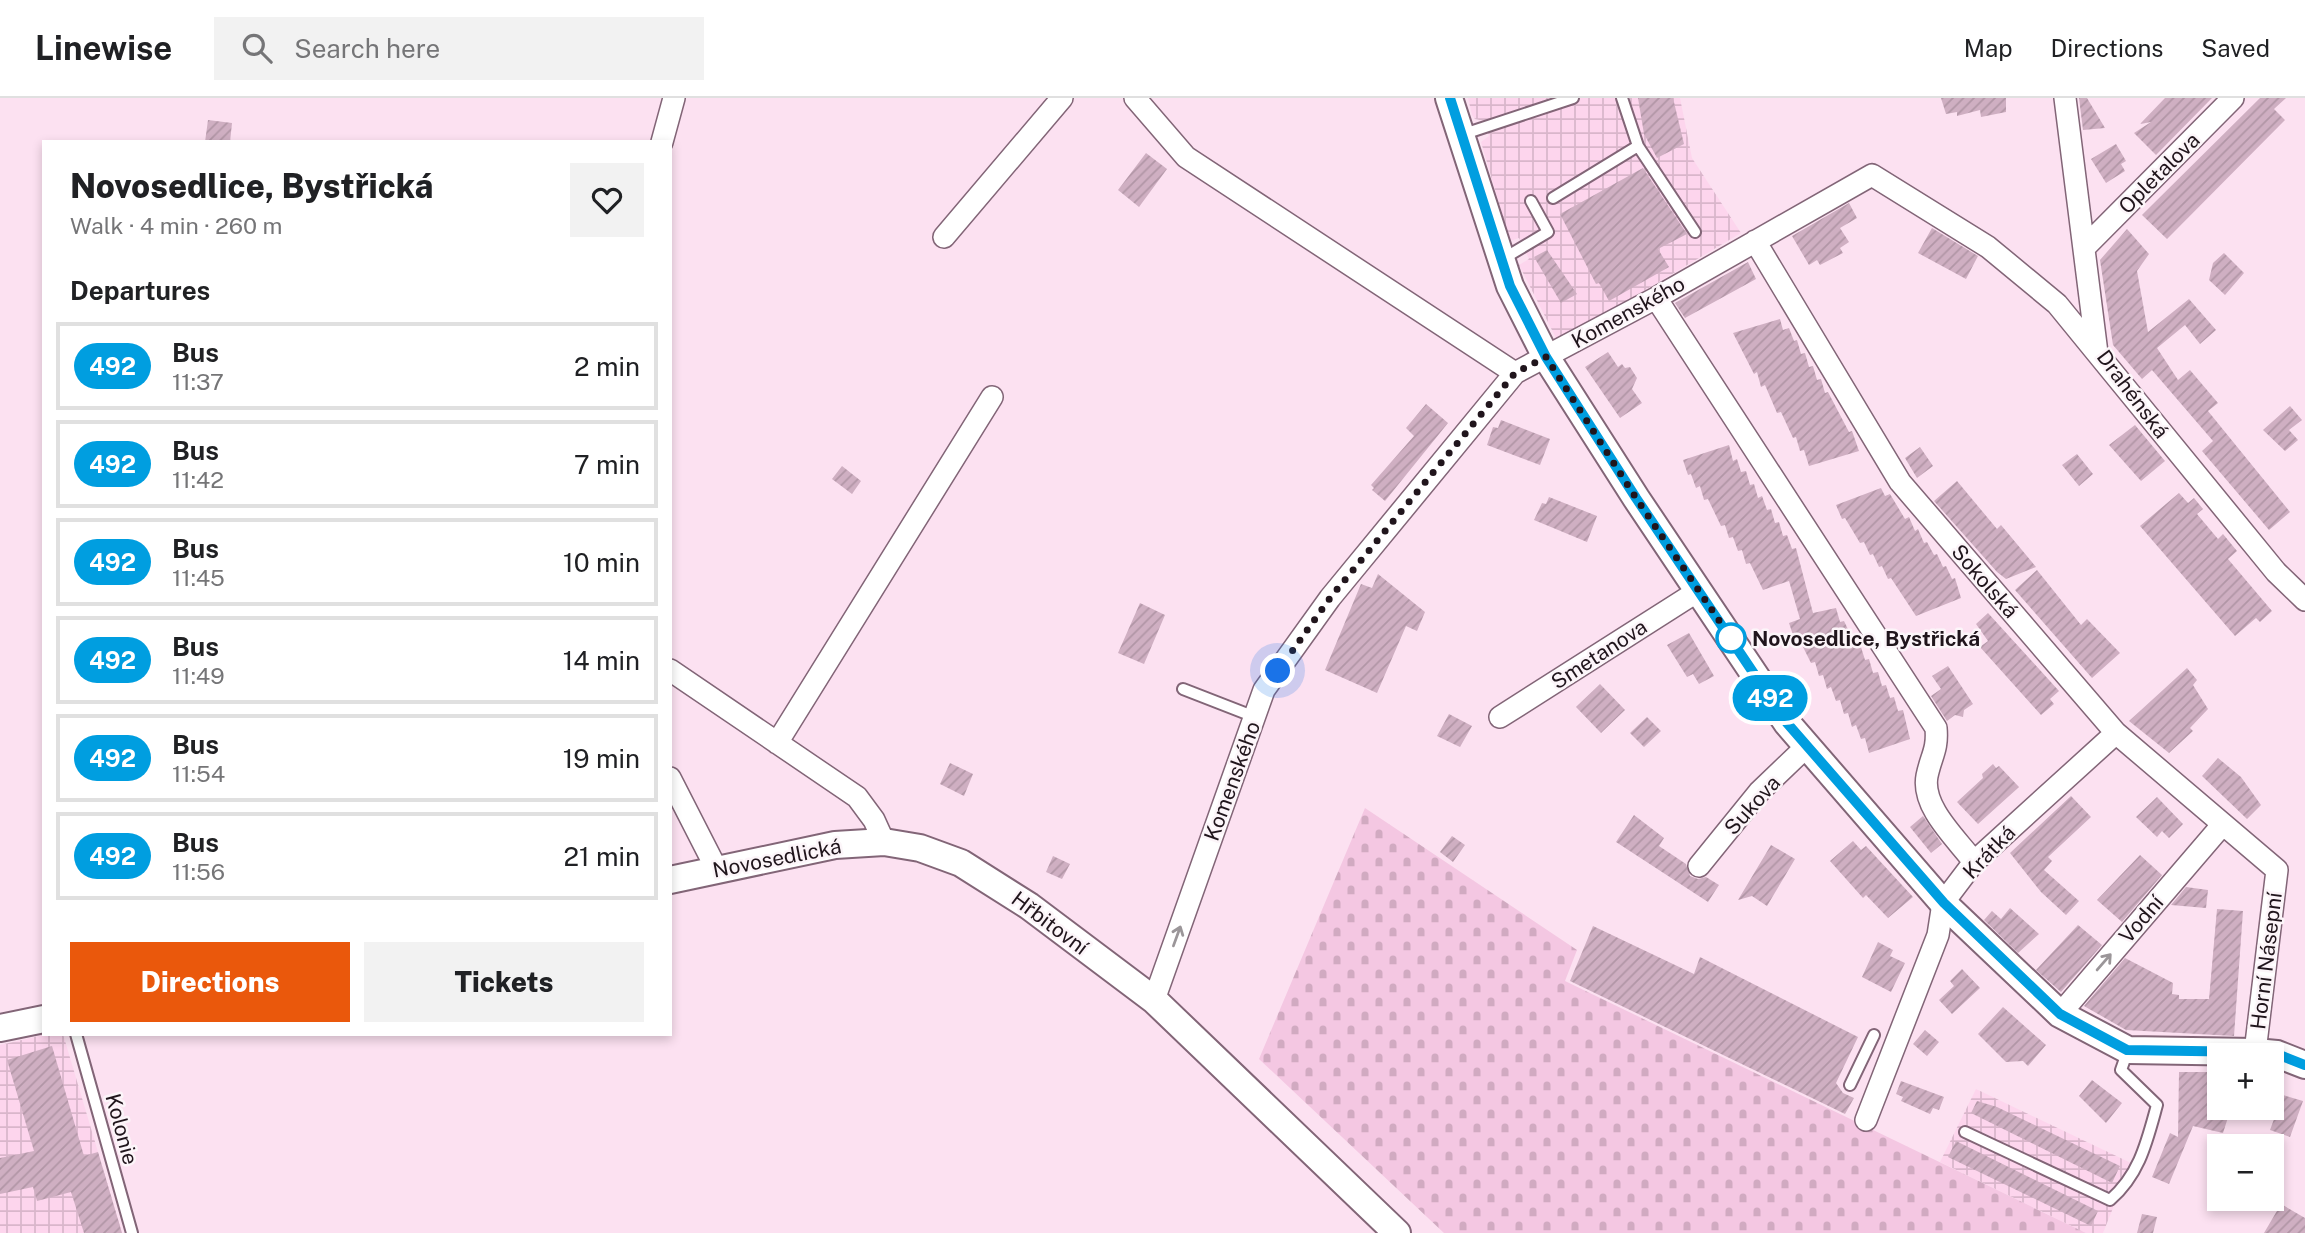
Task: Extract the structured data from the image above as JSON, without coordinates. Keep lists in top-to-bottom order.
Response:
{
  "streets": {
    "street": [
      "Opletalova",
      "Komenského",
      "Drahénská",
      "Sokolská",
      "Smetanova",
      "Sukova",
      "Krátká",
      "Novosedlická",
      "Vodní",
      "Hřbitovní",
      "Horní Násepní"
    ],
    "lane": ["Kolonie"]
  },
  "crossings": [
    ["Opletalova", "Drahénská"],
    ["Komenského", "Drahénská"],
    ["Komenského", "Sokolská"],
    ["Komenského", "Hřbitovní"],
    ["Sokolská", "Krátká"],
    ["Sokolská", "Vodní"],
    ["Sokolská", "Horní Násepní"],
    ["Novosedlická", "Hřbitovní"]
  ],
  "one_way": ["Vodní"],
  "places": ["Novosedlice, Bystřická"],
  "lines": ["bus line 492"],
  "page": {
    "header": "Linewise",
    "search": "Search here",
    "nav": ["Map", "Directions", "Saved"],
    "on_map": "492",
    "heading": [
      ["Novosedlice, Bystřická", "Walk · 4 min · 260 m"],
      "Departures"
    ],
    "list": [
      {
        "mark": "492",
        "name": "Bus",
        "note": "11:37",
        "value": "2 min"
      },
      {
        "mark": "492",
        "name": "Bus",
        "note": "11:42",
        "value": "7 min"
      },
      {
        "mark": "492",
        "name": "Bus",
        "note": "11:45",
        "value": "10 min"
      },
      {
        "mark": "492",
        "name": "Bus",
        "note": "11:49",
        "value": "14 min"
      },
      {
        "mark": "492",
        "name": "Bus",
        "note": "11:54",
        "value": "19 min"
      },
      {
        "mark": "492",
        "name": "Bus",
        "note": "11:56",
        "value": "21 min"
      }
    ],
    "buttons": ["Directions", "Tickets"],
    "map_buttons": ["+", "−"]
  }
}
